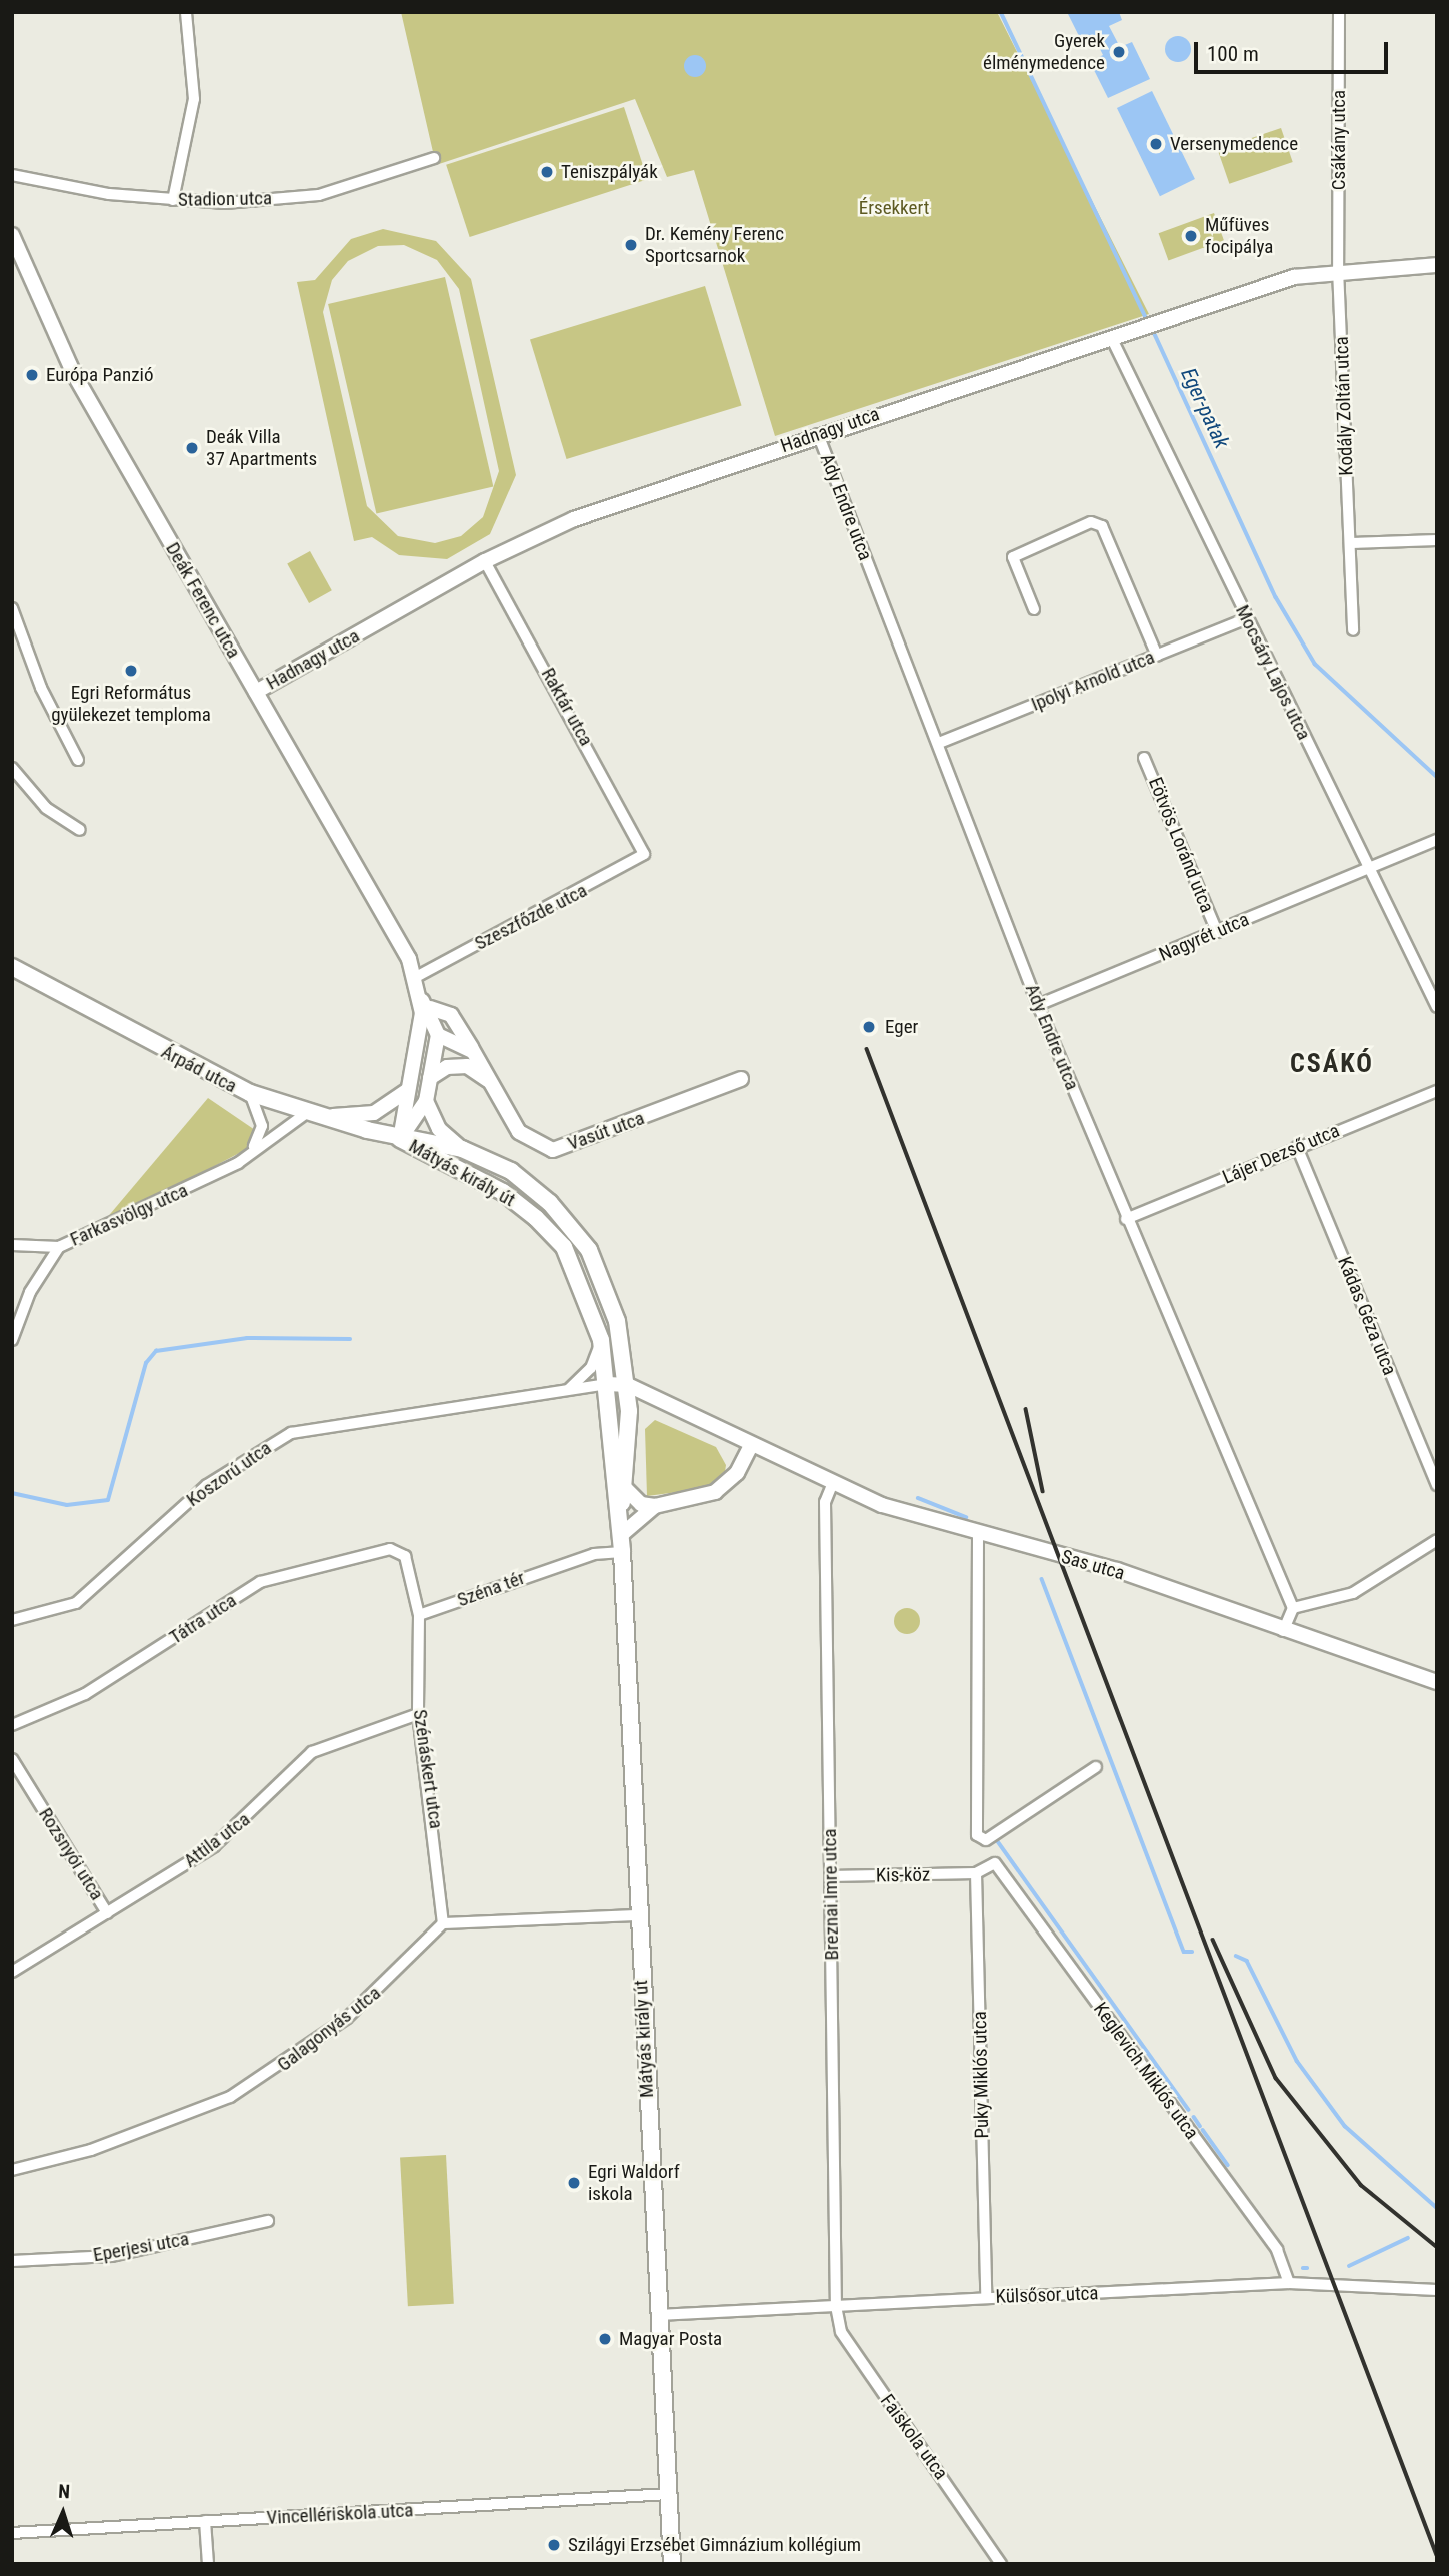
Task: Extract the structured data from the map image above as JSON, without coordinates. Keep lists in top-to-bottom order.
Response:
{
  "streets": {
    "main road": ["Árpád utca", "Mátyás király út"],
    "street": [
      "Csákány utca",
      "Stadion utca",
      "Kodály Zoltán utca",
      "Hadnagy utca",
      "Ady Endre utca",
      "Deák Ferenc utca",
      "Mocsáry Lajos utca",
      "Ipolyi Arnold utca",
      "Raktár utca",
      "Eötvös Loránd utca",
      "Szeszfőzde utca",
      "Nagyrét utca",
      "Vasút utca",
      "Lájer Dezső utca",
      "Farkasvölgy utca",
      "Kádas Géza utca",
      "Koszorú utca",
      "Sas utca",
      "Széna tér",
      "Tátra utca",
      "Szénáskert utca",
      "Attila utca",
      "Rozsnyói utca",
      "Kis-köz",
      "Breznai Imre utca",
      "Galagonyás utca",
      "Keglevich Miklós utca",
      "Puky Miklós utca",
      "Eperjesi utca",
      "Külsősor utca",
      "Faiskola utca",
      "Vincellériskola utca"
    ]
  },
  "crossings": [
    ["Csákány utca", "Kodály Zoltán utca"],
    ["Csákány utca", "Hadnagy utca"],
    ["Kodály Zoltán utca", "Hadnagy utca"],
    ["Hadnagy utca", "Ady Endre utca"],
    ["Hadnagy utca", "Deák Ferenc utca"],
    ["Hadnagy utca", "Mocsáry Lajos utca"],
    ["Hadnagy utca", "Raktár utca"],
    ["Ady Endre utca", "Ipolyi Arnold utca"],
    ["Ady Endre utca", "Nagyrét utca"],
    ["Ady Endre utca", "Lájer Dezső utca"],
    ["Deák Ferenc utca", "Szeszfőzde utca"],
    ["Deák Ferenc utca", "Árpád utca"],
    ["Deák Ferenc utca", "Vasút utca"],
    ["Deák Ferenc utca", "Mátyás király út"],
    ["Mocsáry Lajos utca", "Ipolyi Arnold utca"],
    ["Mocsáry Lajos utca", "Nagyrét utca"],
    ["Raktár utca", "Szeszfőzde utca"],
    ["Eötvös Loránd utca", "Nagyrét utca"],
    ["Árpád utca", "Mátyás király út"],
    ["Árpád utca", "Farkasvölgy utca"],
    ["Lájer Dezső utca", "Kádas Géza utca"],
    ["Mátyás király út", "Koszorú utca"],
    ["Mátyás király út", "Sas utca"],
    ["Mátyás király út", "Széna tér"],
    ["Mátyás király út", "Külsősor utca"],
    ["Mátyás király út", "Vincellériskola utca"],
    ["Koszorú utca", "Sas utca"],
    ["Sas utca", "Breznai Imre utca"],
    ["Széna tér", "Tátra utca"],
    ["Széna tér", "Szénáskert utca"],
    ["Tátra utca", "Szénáskert utca"],
    ["Szénáskert utca", "Attila utca"],
    ["Szénáskert utca", "Galagonyás utca"],
    ["Attila utca", "Rozsnyói utca"],
    ["Kis-köz", "Breznai Imre utca"],
    ["Kis-köz", "Keglevich Miklós utca"],
    ["Kis-köz", "Puky Miklós utca"],
    ["Breznai Imre utca", "Külsősor utca"],
    ["Breznai Imre utca", "Faiskola utca"],
    ["Keglevich Miklós utca", "Puky Miklós utca"],
    ["Keglevich Miklós utca", "Külsősor utca"],
    ["Puky Miklós utca", "Külsősor utca"],
    ["Külsősor utca", "Faiskola utca"]
  ],
  "districts": ["CSÁKÓ"],
  "water": ["Eger-patak"],
  "parks": ["Érsekkert"],
  "places": [
    "Gyerek élménymedence",
    "Versenymedence",
    "Teniszpályák",
    "Műfüves focipálya",
    "Dr. Kemény Ferenc Sportcsarnok",
    "Európa Panzió",
    "Deák Villa 37 Apartments",
    "Egri Református gyülekezet temploma",
    "Eger",
    "Egri Waldorf iskola",
    "Magyar Posta",
    "Szilágyi Erzsébet Gimnázium kollégium"
  ],
  "scale_bar": "100 m",
  "north": "top"
}
